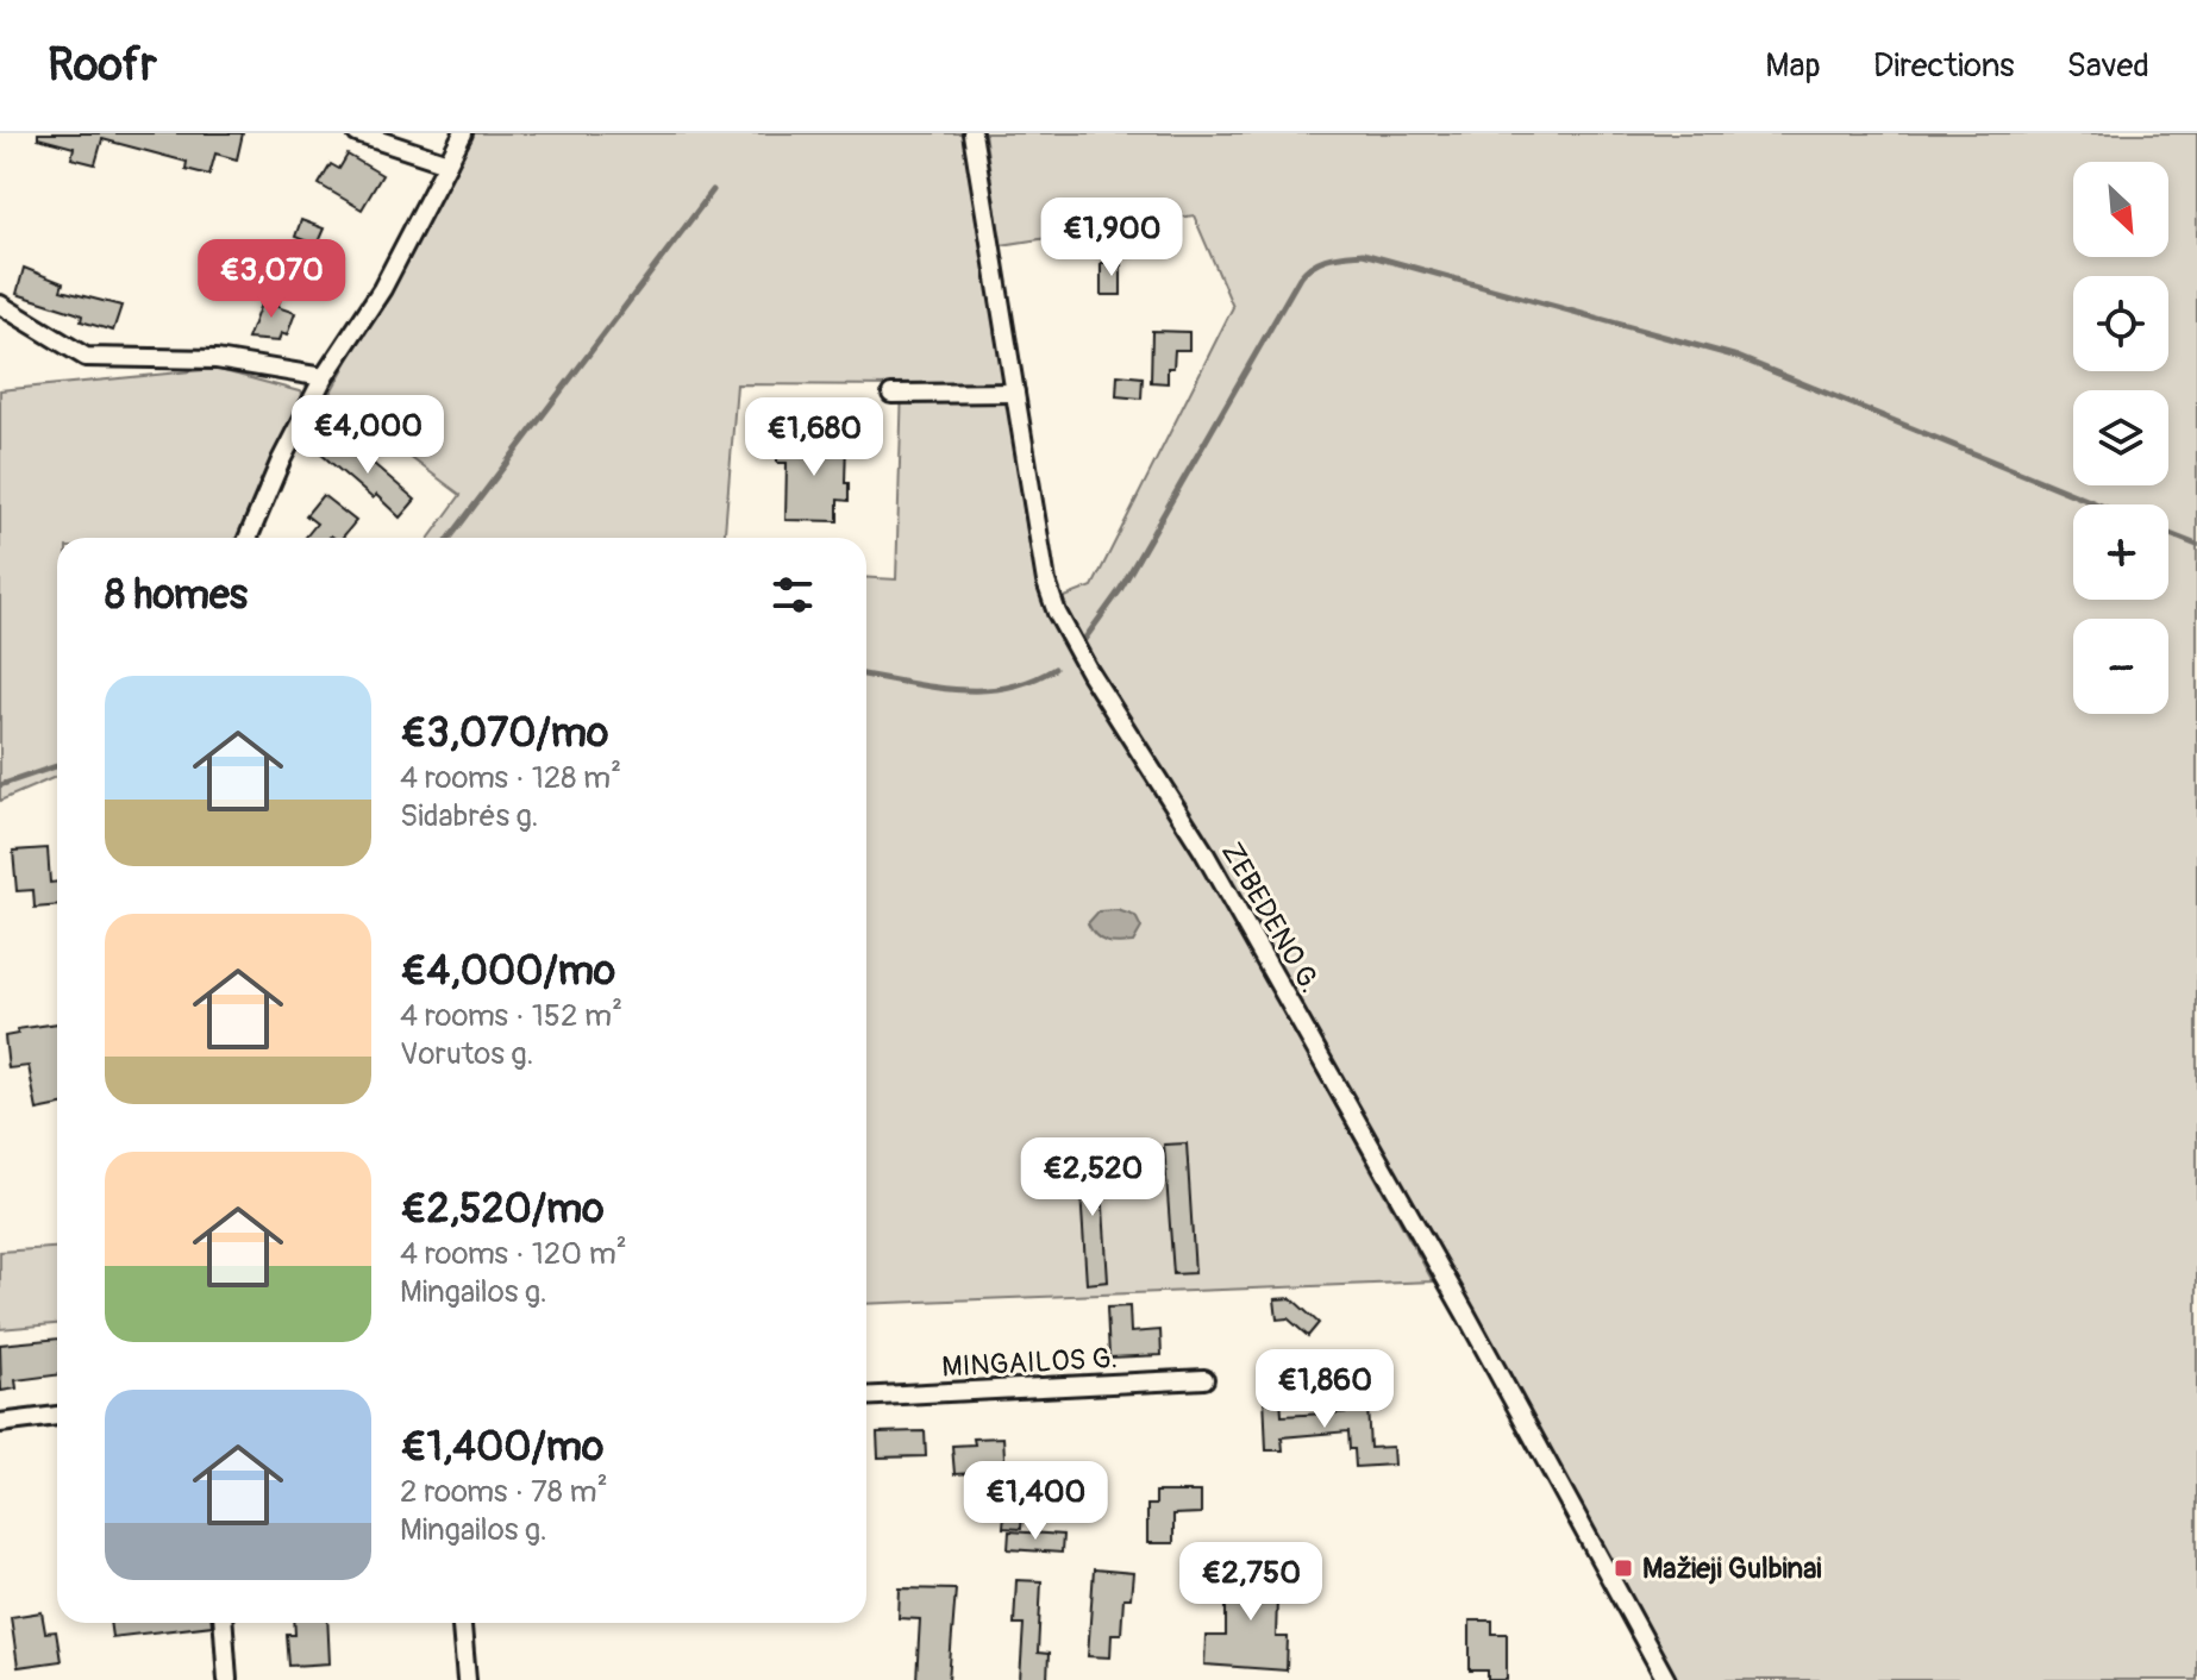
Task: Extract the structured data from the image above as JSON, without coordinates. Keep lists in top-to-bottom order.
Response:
{
  "streets": {
    "street": ["ZEBEDENO G.", "MINGAILOS G."]
  },
  "places": {
    "transit": ["Mažieji Gulbinai"]
  },
  "north": "bottom right",
  "page": {
    "header": "Roofr",
    "nav": ["Map", "Directions", "Saved"],
    "map_buttons": ["+", "−"],
    "price": [
      "€1,900",
      "€3,070",
      "€4,000",
      "€1,680",
      "€2,520",
      "€1,860",
      "€1,400",
      "€2,750"
    ],
    "heading": "8 homes",
    "list": [
      {
        "name": "€3,070/mo",
        "note": "4 rooms · 128 m² · Sidabrės g."
      },
      {
        "name": "€4,000/mo",
        "note": "4 rooms · 152 m² · Vorutos g."
      },
      {
        "name": "€2,520/mo",
        "note": "4 rooms · 120 m² · Mingailos g."
      },
      {
        "name": "€1,400/mo",
        "note": "2 rooms · 78 m² · Mingailos g."
      }
    ]
  }
}
